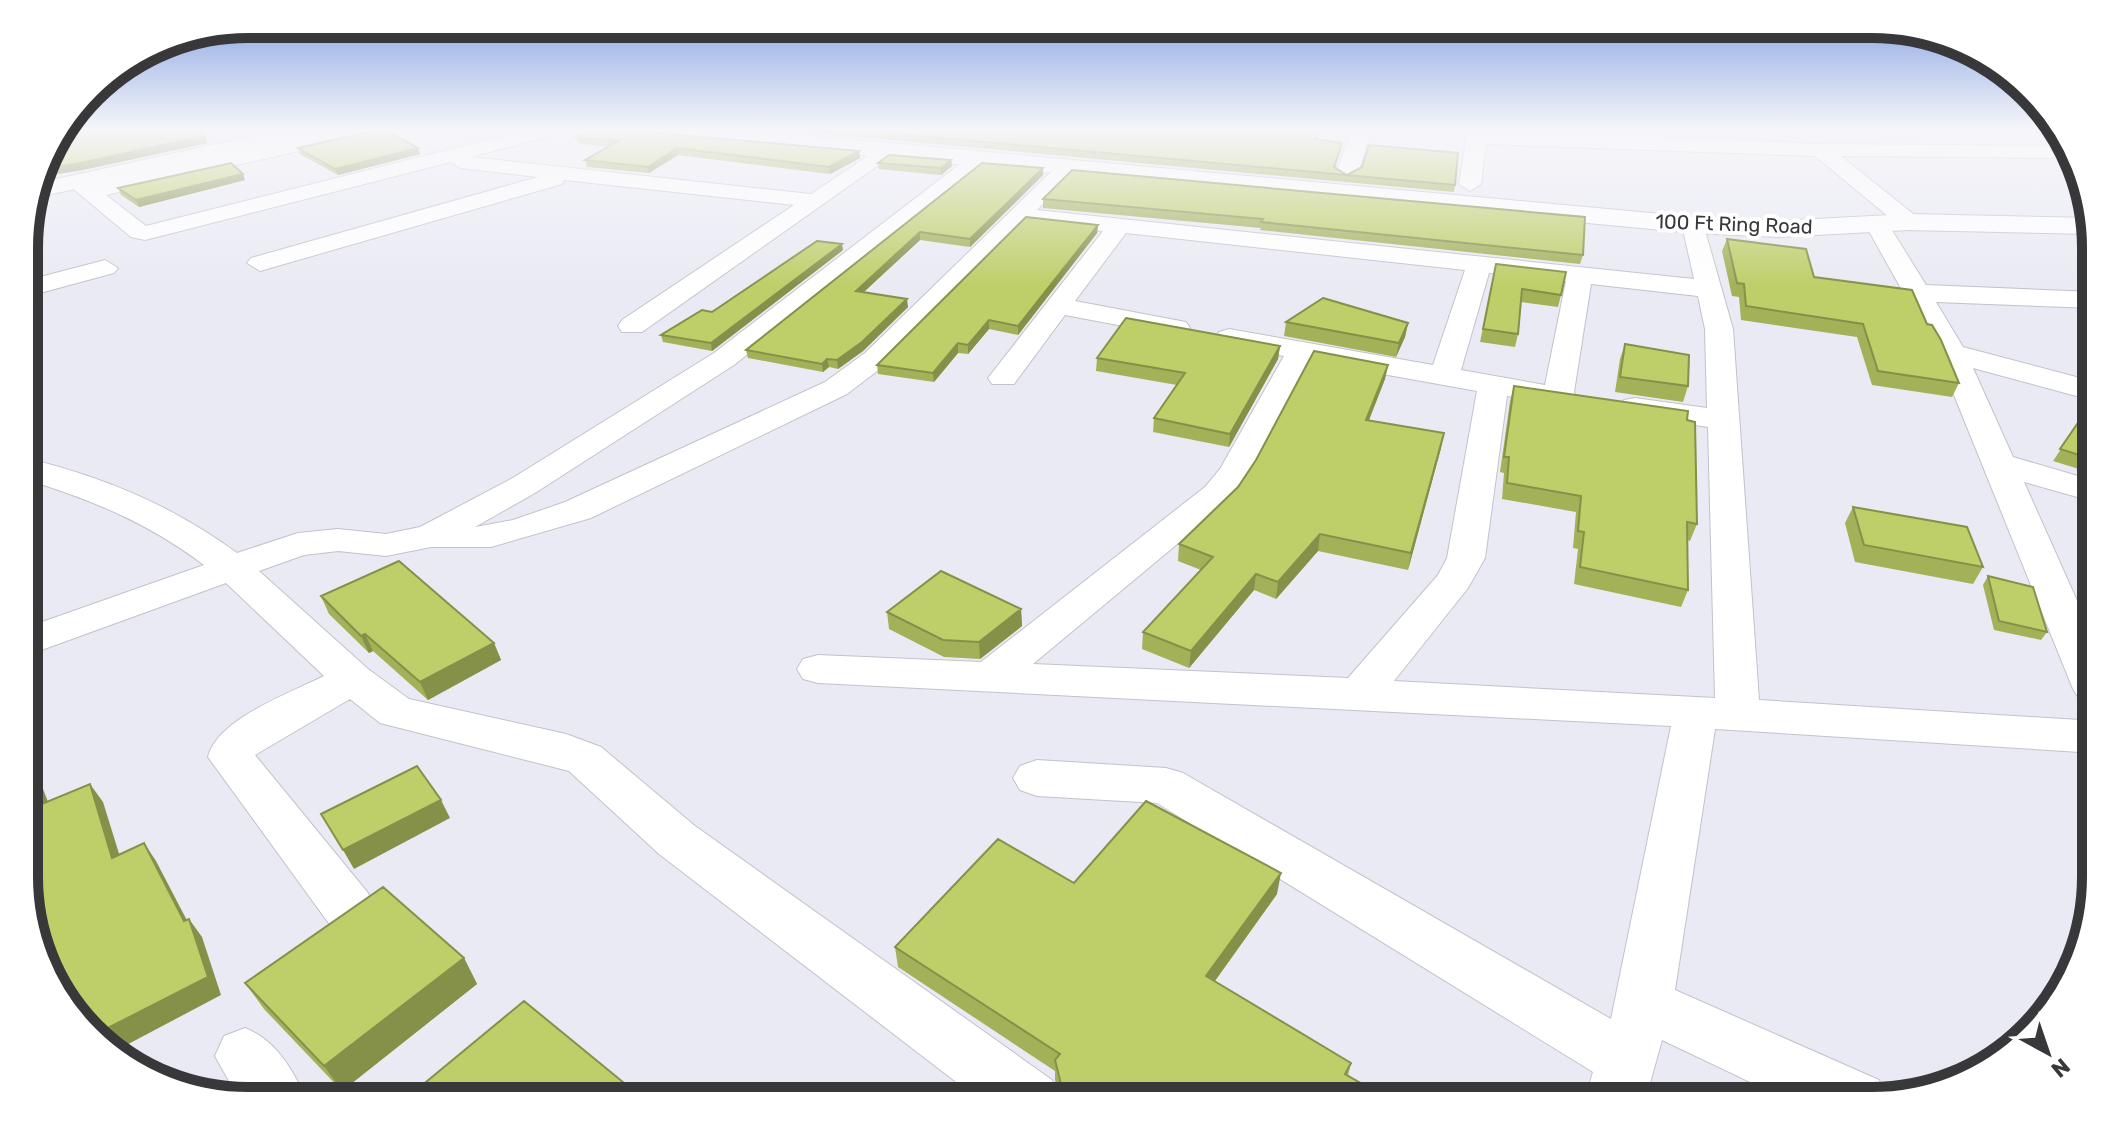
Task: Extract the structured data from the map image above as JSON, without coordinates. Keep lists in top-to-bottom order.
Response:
{
  "streets": {
    "main road": ["100 Ft Ring Road"]
  },
  "north": "bottom right"
}
